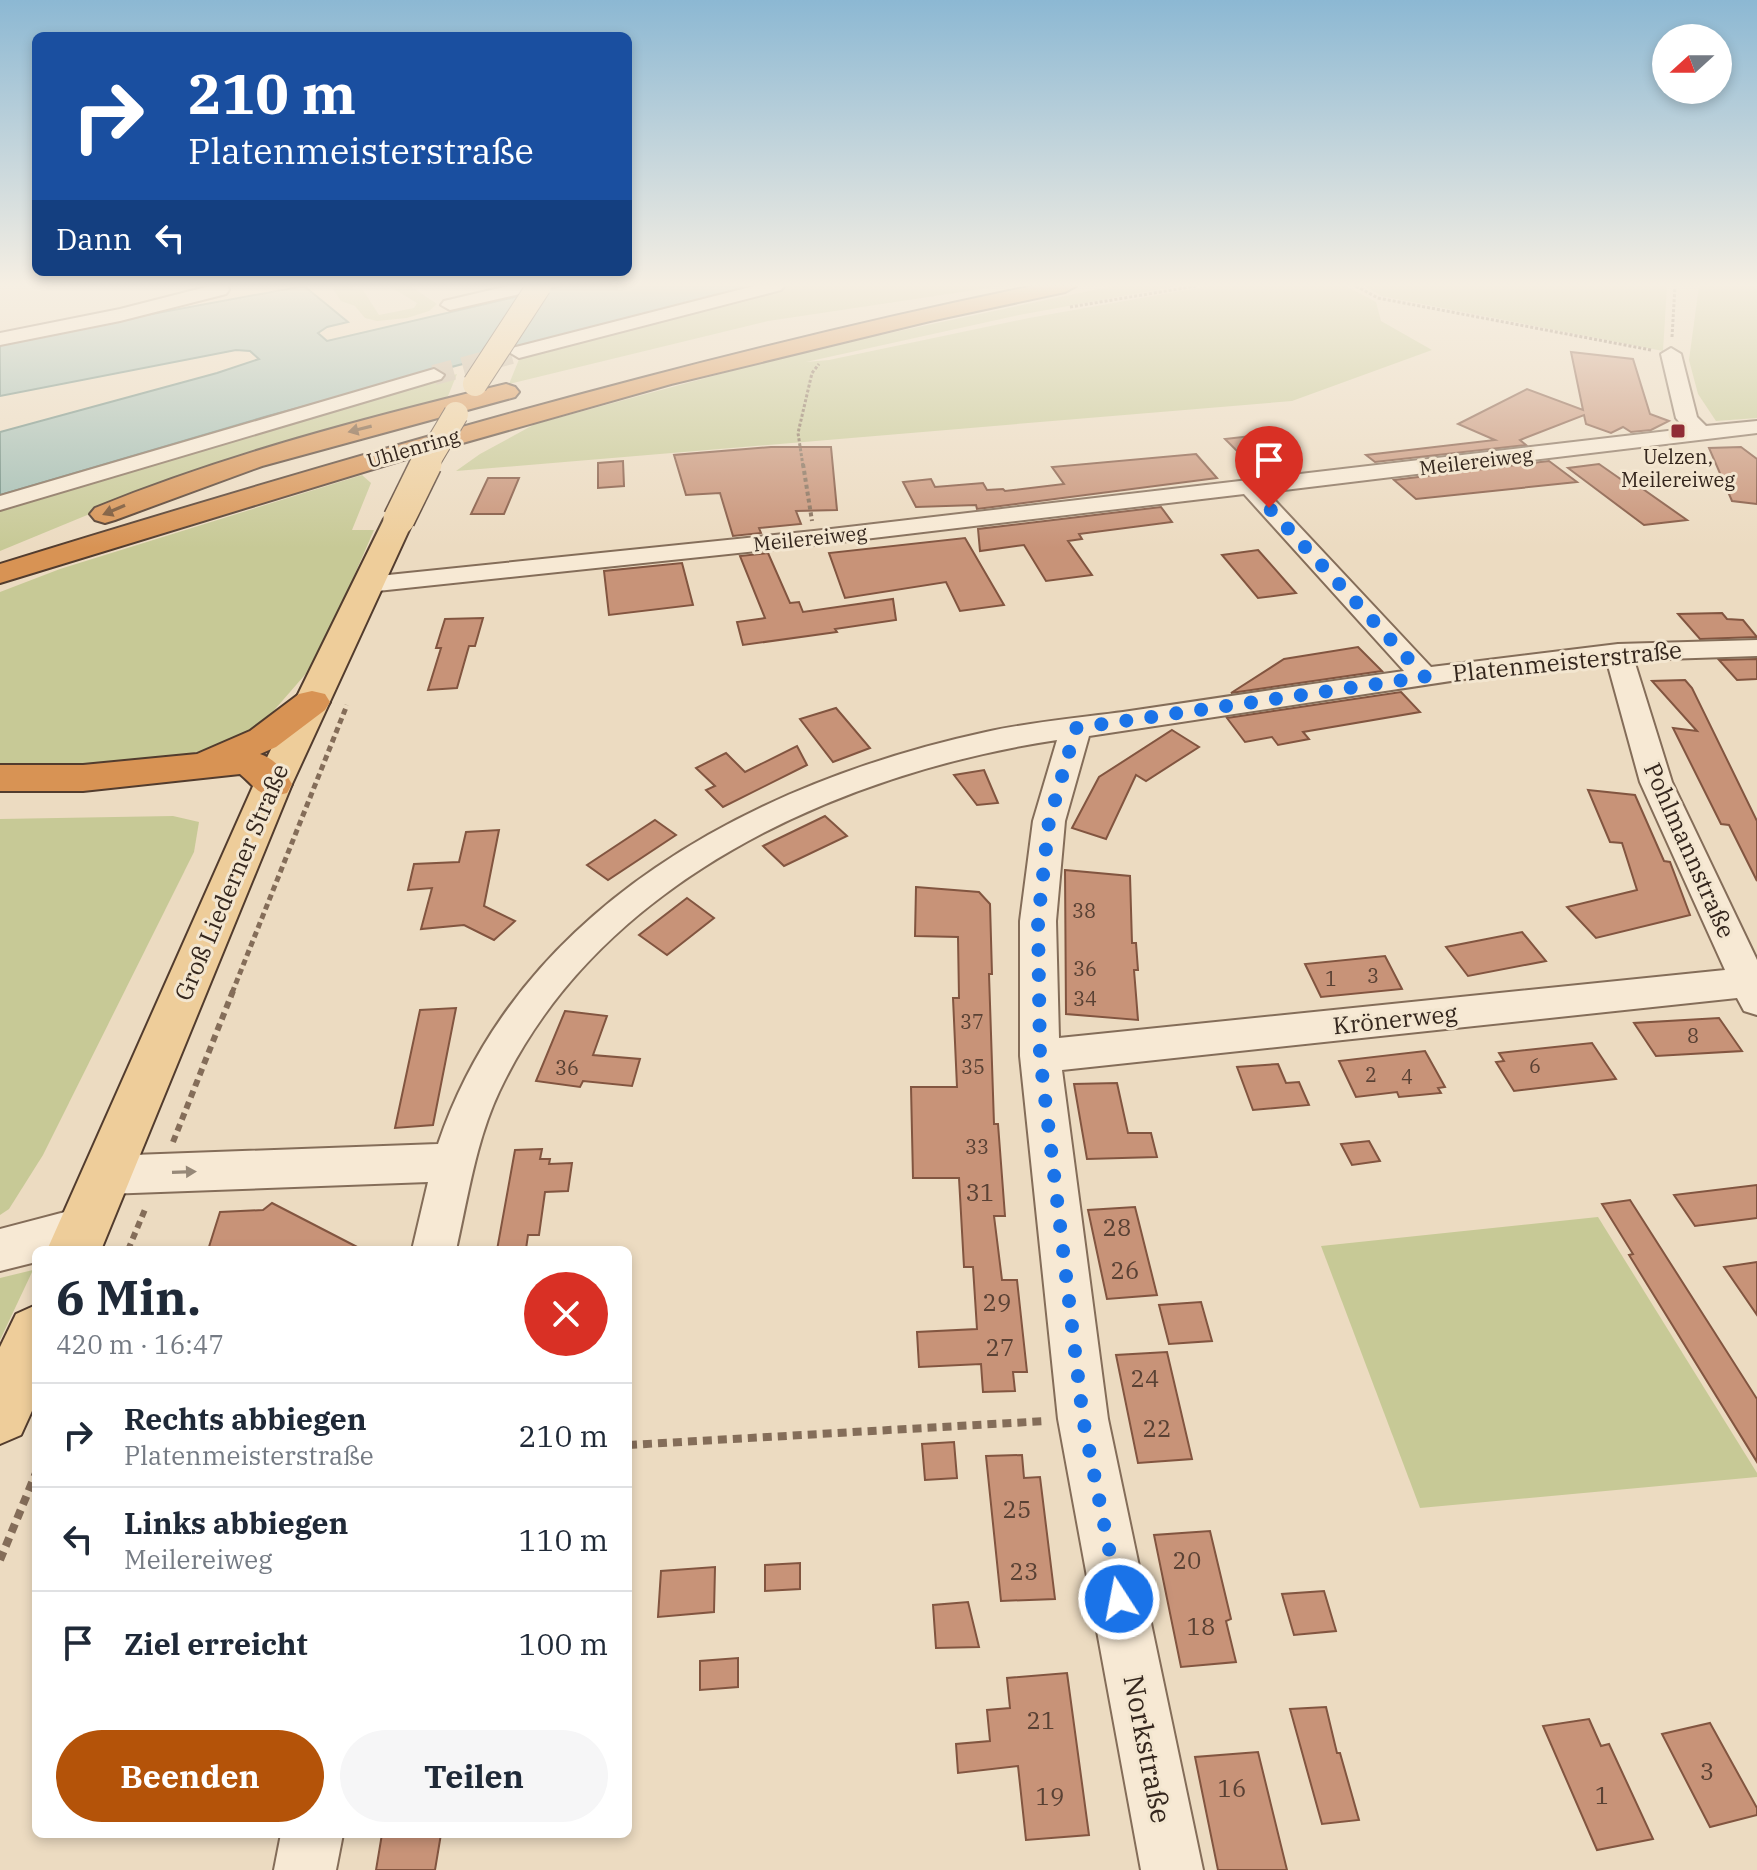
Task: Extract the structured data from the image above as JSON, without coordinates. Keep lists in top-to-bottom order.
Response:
{
  "streets": {
    "highway": ["Uhlenring"],
    "main road": ["Groß Liederner Straße"],
    "street": [
      "Meilereiweg",
      "Platenmeisterstraße",
      "Pohlmannstraße",
      "Krönerweg",
      "Norkstraße"
    ]
  },
  "crossings": [
    ["Meilereiweg", "Groß Liederner Straße"],
    ["Platenmeisterstraße", "Pohlmannstraße"],
    ["Platenmeisterstraße", "Norkstraße"],
    ["Pohlmannstraße", "Krönerweg"],
    ["Krönerweg", "Norkstraße"]
  ],
  "places": {
    "transit": ["Uelzen, Meilereiweg"]
  },
  "house_numbers": [
    "38",
    "36",
    "3",
    "1",
    "34",
    "37",
    "8",
    "6",
    "35",
    "36",
    "2",
    "4",
    "33",
    "31",
    "28",
    "26",
    "29",
    "27",
    "24",
    "22",
    "25",
    "20",
    "23",
    "18",
    "21",
    "3",
    "16",
    "1",
    "19"
  ],
  "north": "left",
  "page": {
    "turn": ["210 m", "Platenmeisterstraße"],
    "then": "Dann",
    "heading": ["6 Min.", "420 m · 16:47"],
    "list": [
      {
        "name": "Rechts abbiegen",
        "note": "Platenmeisterstraße",
        "value": "210 m"
      },
      {
        "name": "Links abbiegen",
        "note": "Meilereiweg",
        "value": "110 m"
      },
      {
        "name": "Ziel erreicht",
        "value": "100 m"
      }
    ],
    "buttons": ["Beenden", "Teilen"]
  }
}
